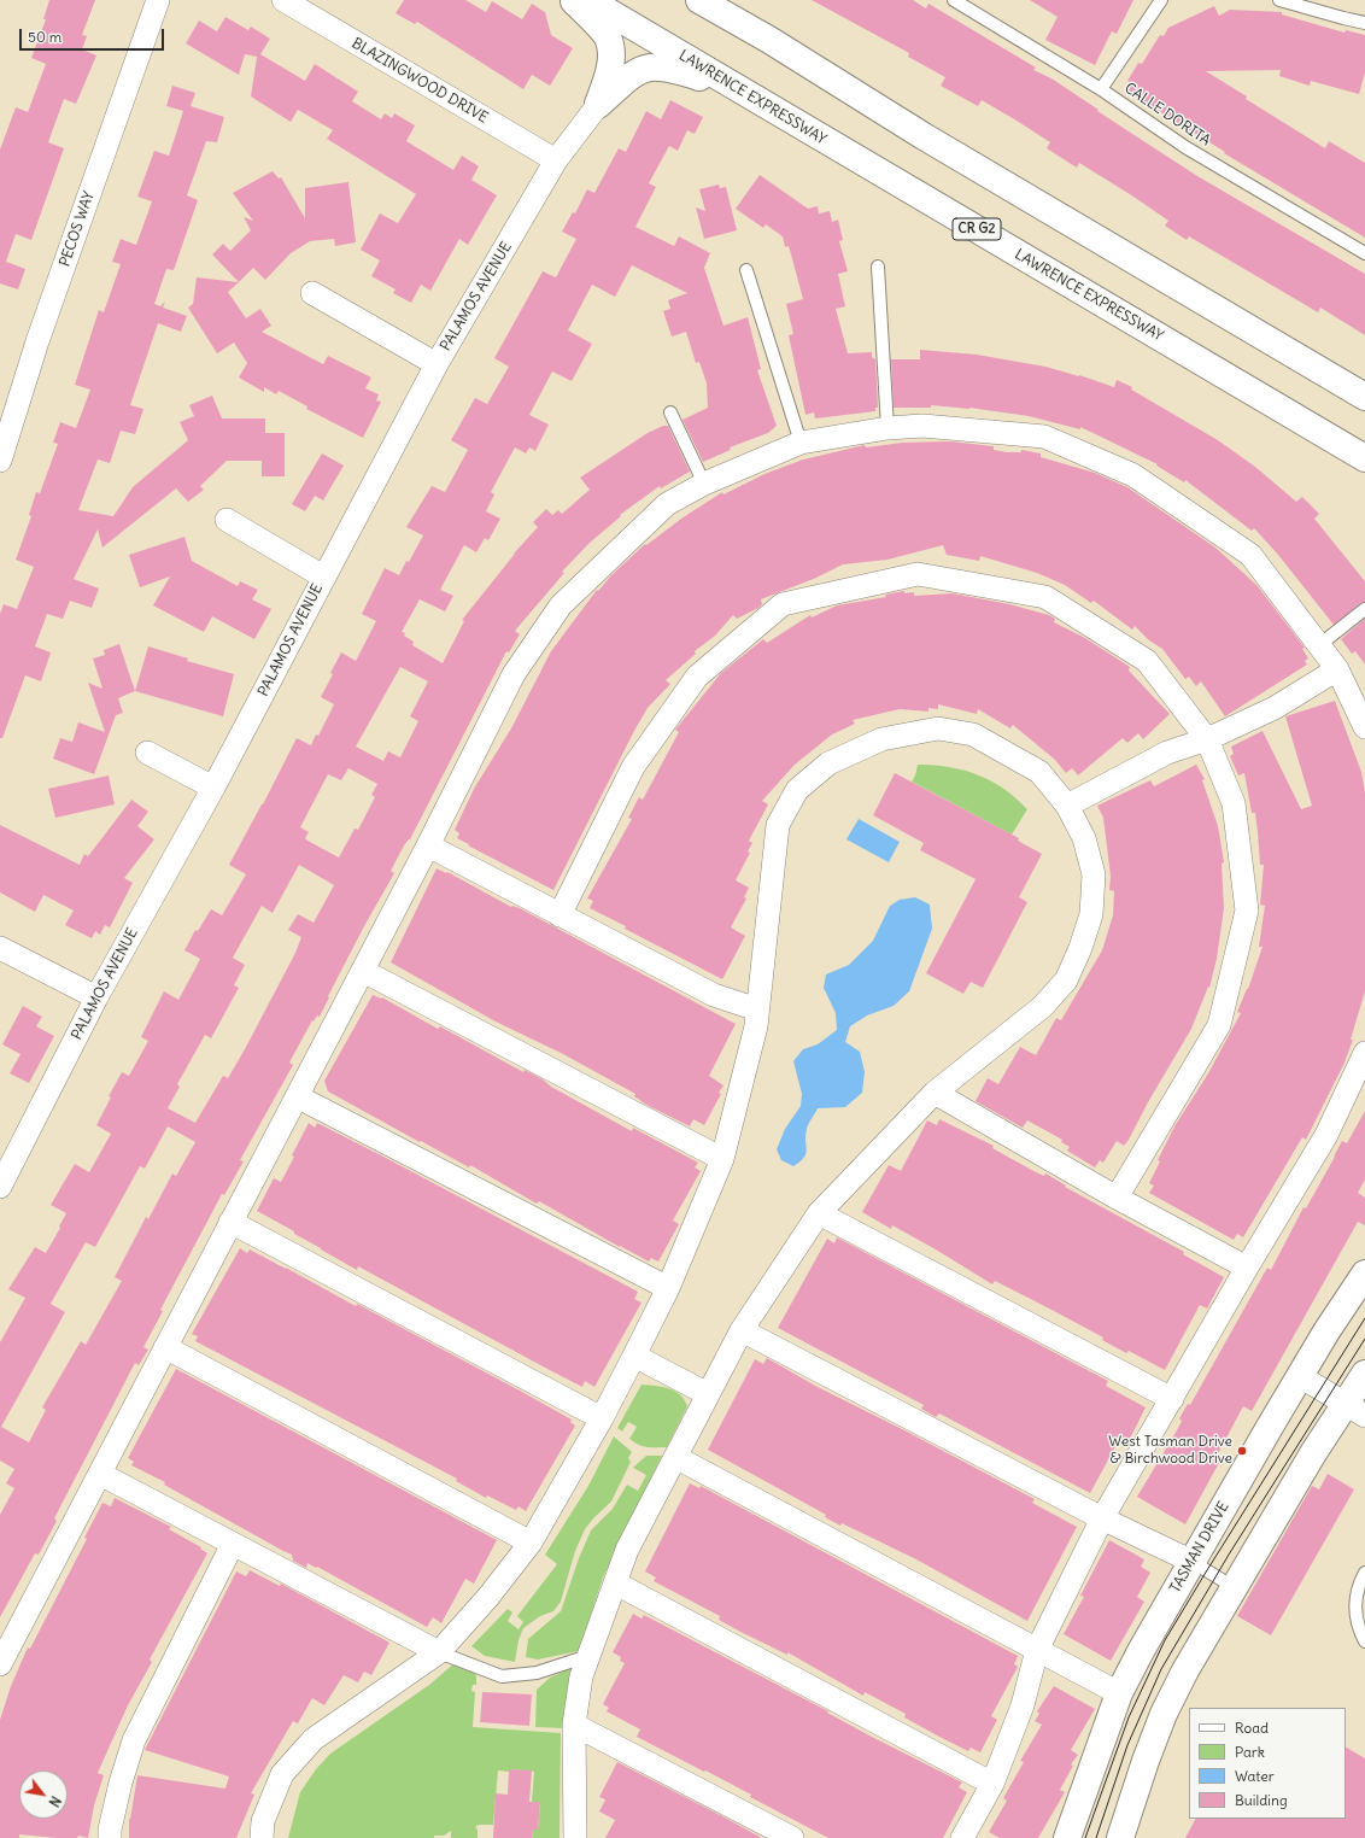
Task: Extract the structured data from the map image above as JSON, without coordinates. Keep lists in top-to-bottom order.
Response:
{
  "streets": {
    "main road": ["LAWRENCE EXPRESSWAY", "CR G2", "TASMAN DRIVE"],
    "street": ["BLAZINGWOOD DRIVE", "PECOS WAY", "PALAMOS AVENUE"],
    "lane": ["CALLE DORITA"]
  },
  "crossings": [
    ["BLAZINGWOOD DRIVE", "PALAMOS AVENUE"]
  ],
  "places": ["West Tasman Drive & Birchwood Drive"],
  "legend": [
    "Road",
    "Park",
    "Water",
    "Building"
  ],
  "scale_bar": "50 m",
  "north": "bottom right"
}
